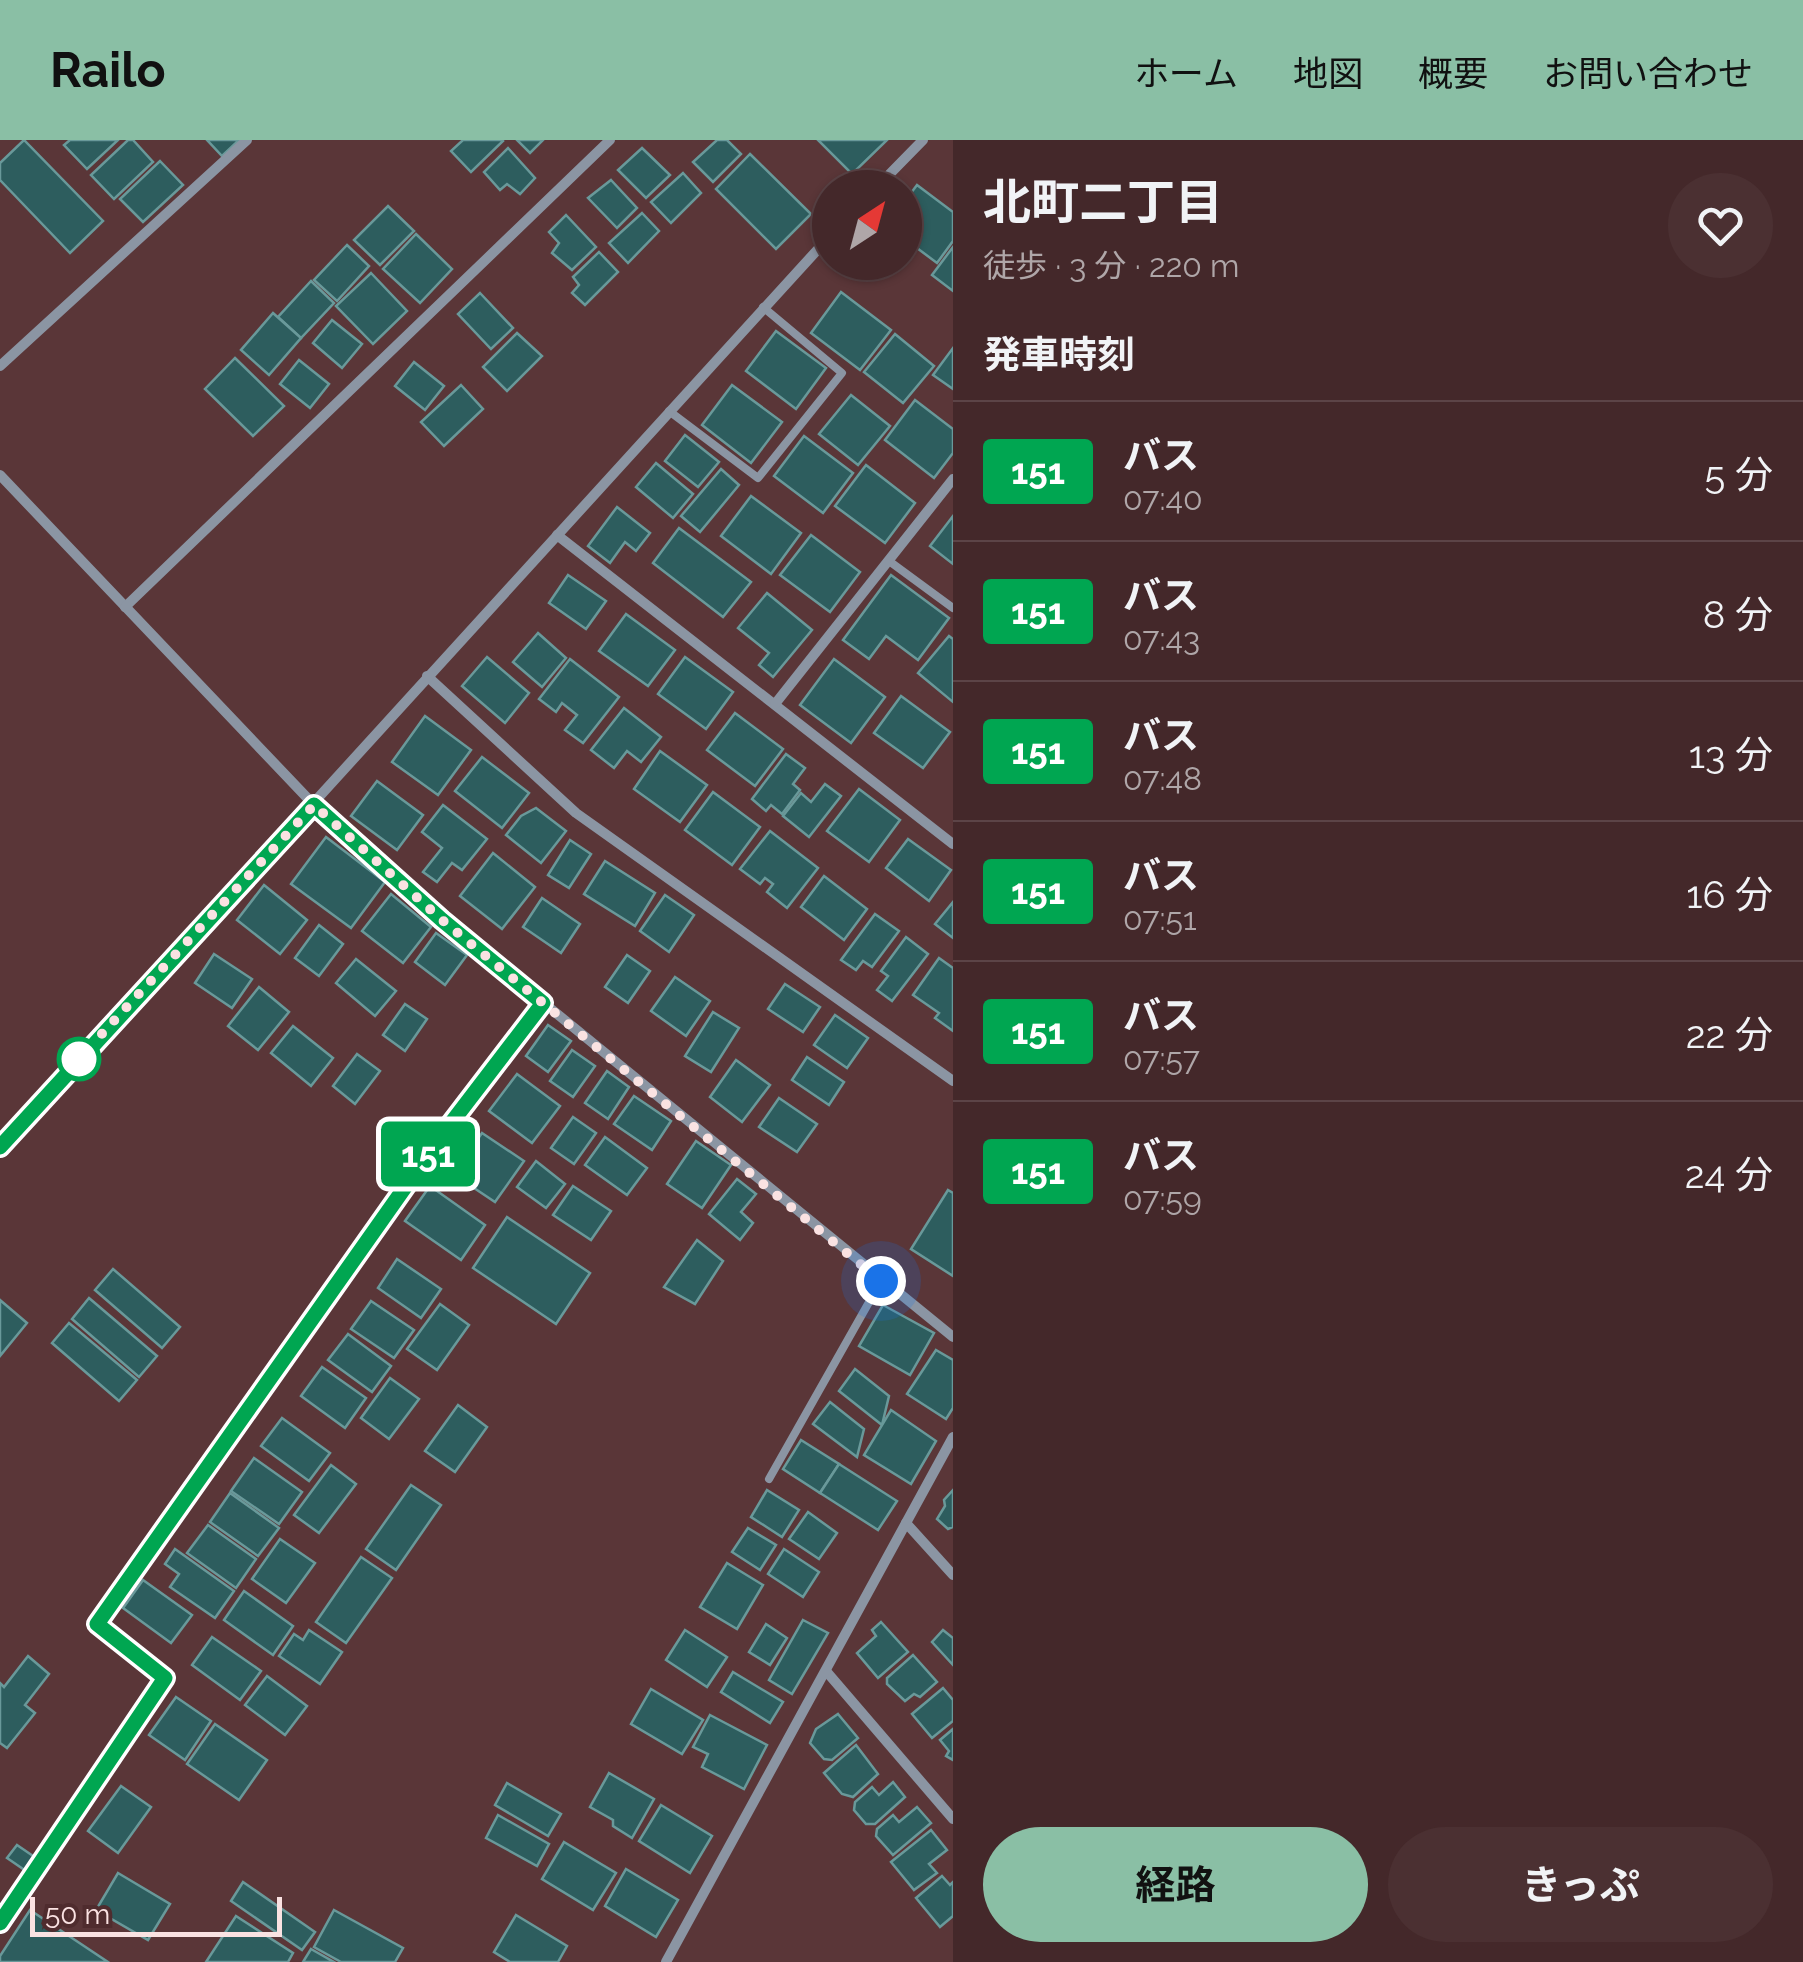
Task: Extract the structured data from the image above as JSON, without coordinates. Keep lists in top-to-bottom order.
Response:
{
  "lines": ["bus line 151"],
  "scale_bar": "50 m",
  "north": "top right",
  "page": {
    "header": "Railo",
    "nav": [
      "ホーム",
      "地図",
      "概要",
      "お問い合わせ"
    ],
    "on_map": "151",
    "heading": [
      ["北町二丁目", "徒歩 · 3 分 · 220 m"],
      "発車時刻"
    ],
    "list": [
      {
        "mark": "151",
        "name": "バス",
        "note": "07:40",
        "value": "5 分"
      },
      {
        "mark": "151",
        "name": "バス",
        "note": "07:43",
        "value": "8 分"
      },
      {
        "mark": "151",
        "name": "バス",
        "note": "07:48",
        "value": "13 分"
      },
      {
        "mark": "151",
        "name": "バス",
        "note": "07:51",
        "value": "16 分"
      },
      {
        "mark": "151",
        "name": "バス",
        "note": "07:57",
        "value": "22 分"
      },
      {
        "mark": "151",
        "name": "バス",
        "note": "07:59",
        "value": "24 分"
      }
    ],
    "buttons": ["経路", "きっぷ"],
    "scale": "50 m"
  }
}
